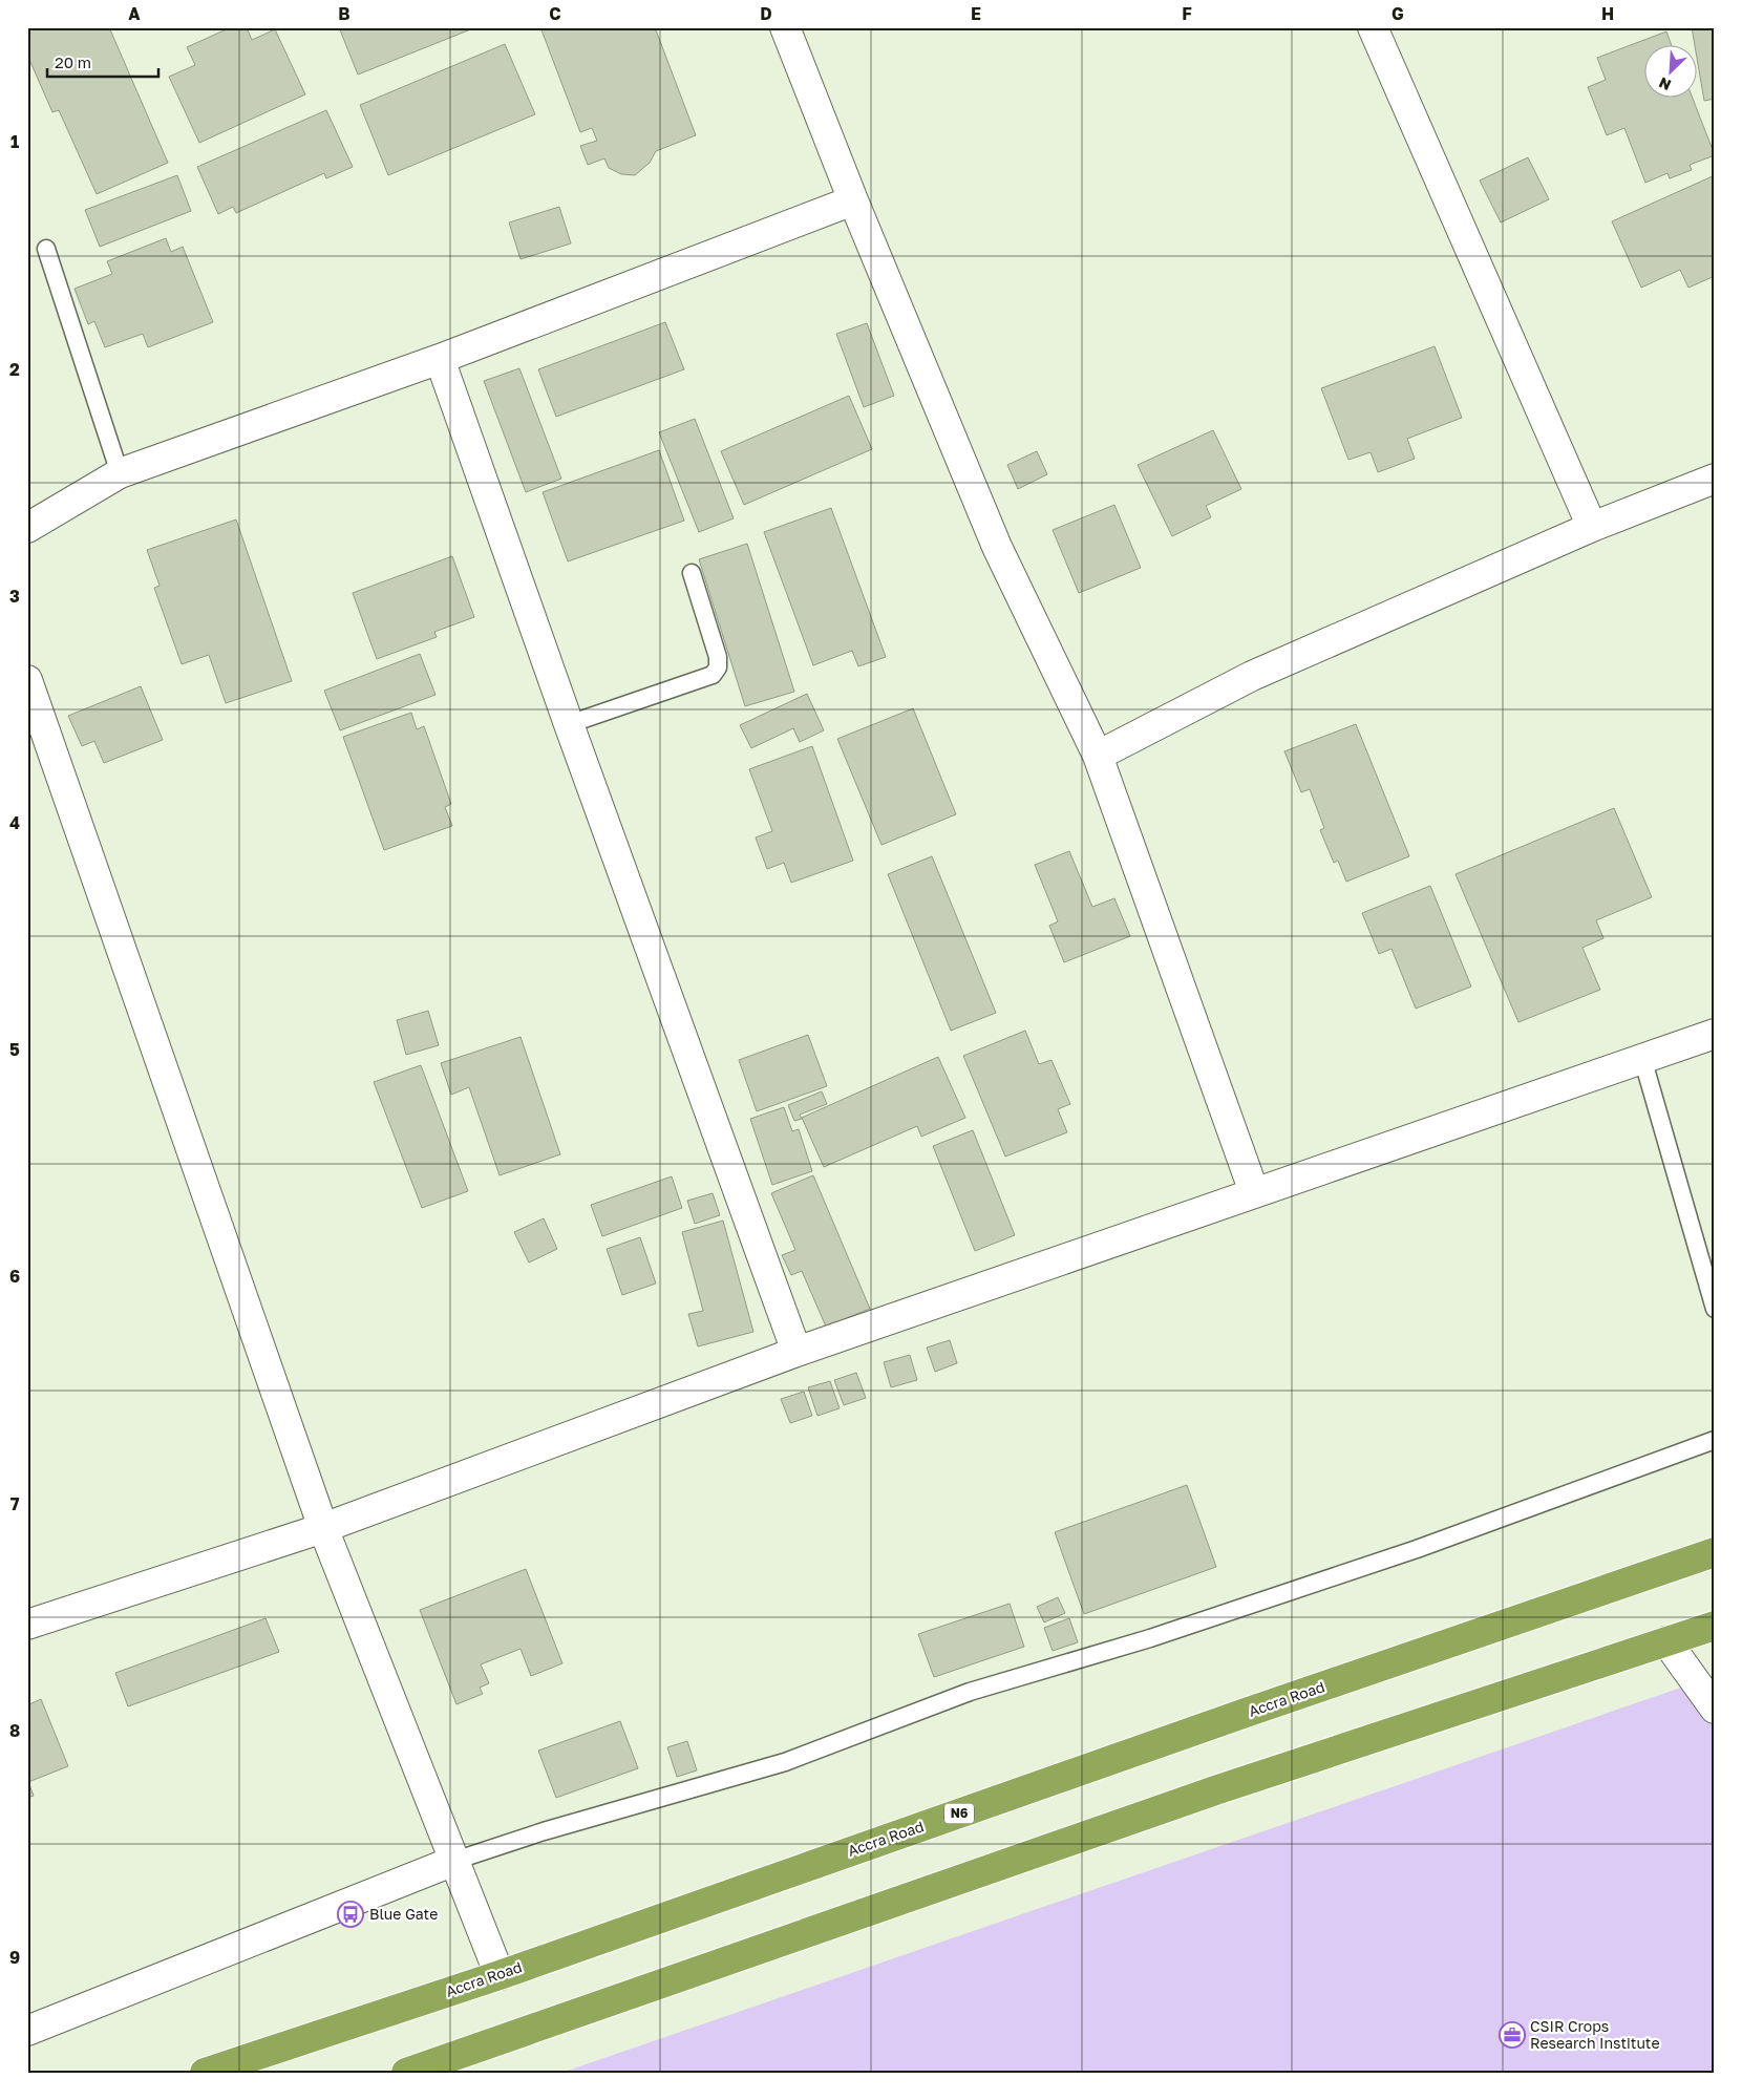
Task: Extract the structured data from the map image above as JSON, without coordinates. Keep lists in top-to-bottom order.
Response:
{
  "streets": {
    "highway": ["Accra Road", "N6"]
  },
  "places": {
    "bus stop": ["Blue Gate"],
    "office": ["CSIR Crops Research Institute"]
  },
  "scale_bar": "20 m",
  "north": "bottom left",
  "grid": {
    "columns": [
      "A",
      "B",
      "C",
      "D",
      "E",
      "F",
      "G",
      "H"
    ],
    "rows": [
      "1",
      "2",
      "3",
      "4",
      "5",
      "6",
      "7",
      "8",
      "9"
    ]
  }
}
